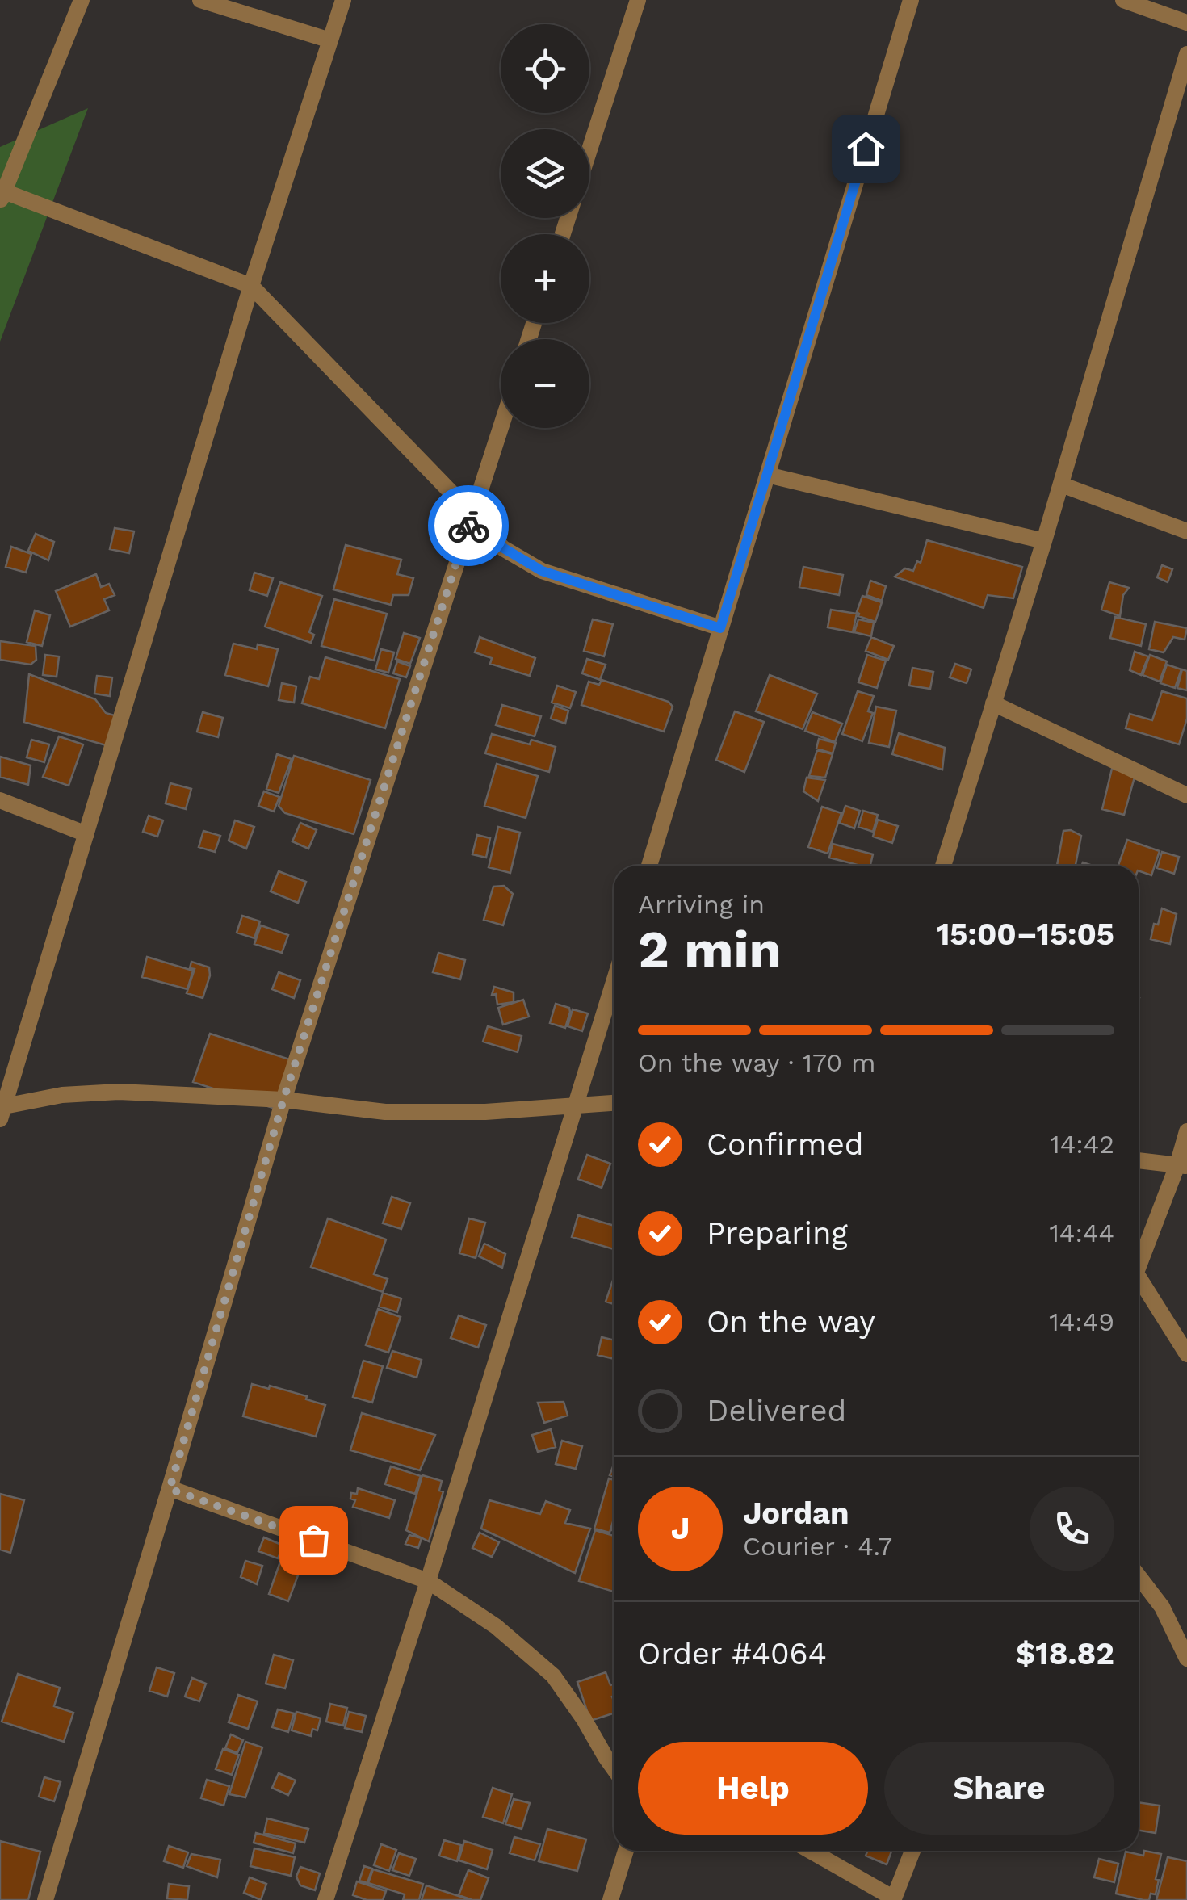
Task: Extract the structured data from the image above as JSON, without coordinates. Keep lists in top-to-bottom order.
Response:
{
  "page": {
    "map_buttons": ["+", "−"],
    "heading": ["2 min", "Arriving in", "15:00–15:05"],
    "panel": [
      "Jordan",
      "Courier · 4.7",
      "Order #4064",
      "$18.82"
    ],
    "bar": "On the way · 170 m",
    "list": [
      ["Confirmed", "14:42"],
      ["Preparing", "14:44"],
      ["On the way", "14:49"],
      "Delivered"
    ],
    "round": "J",
    "buttons": ["Help", "Share"]
  }
}
